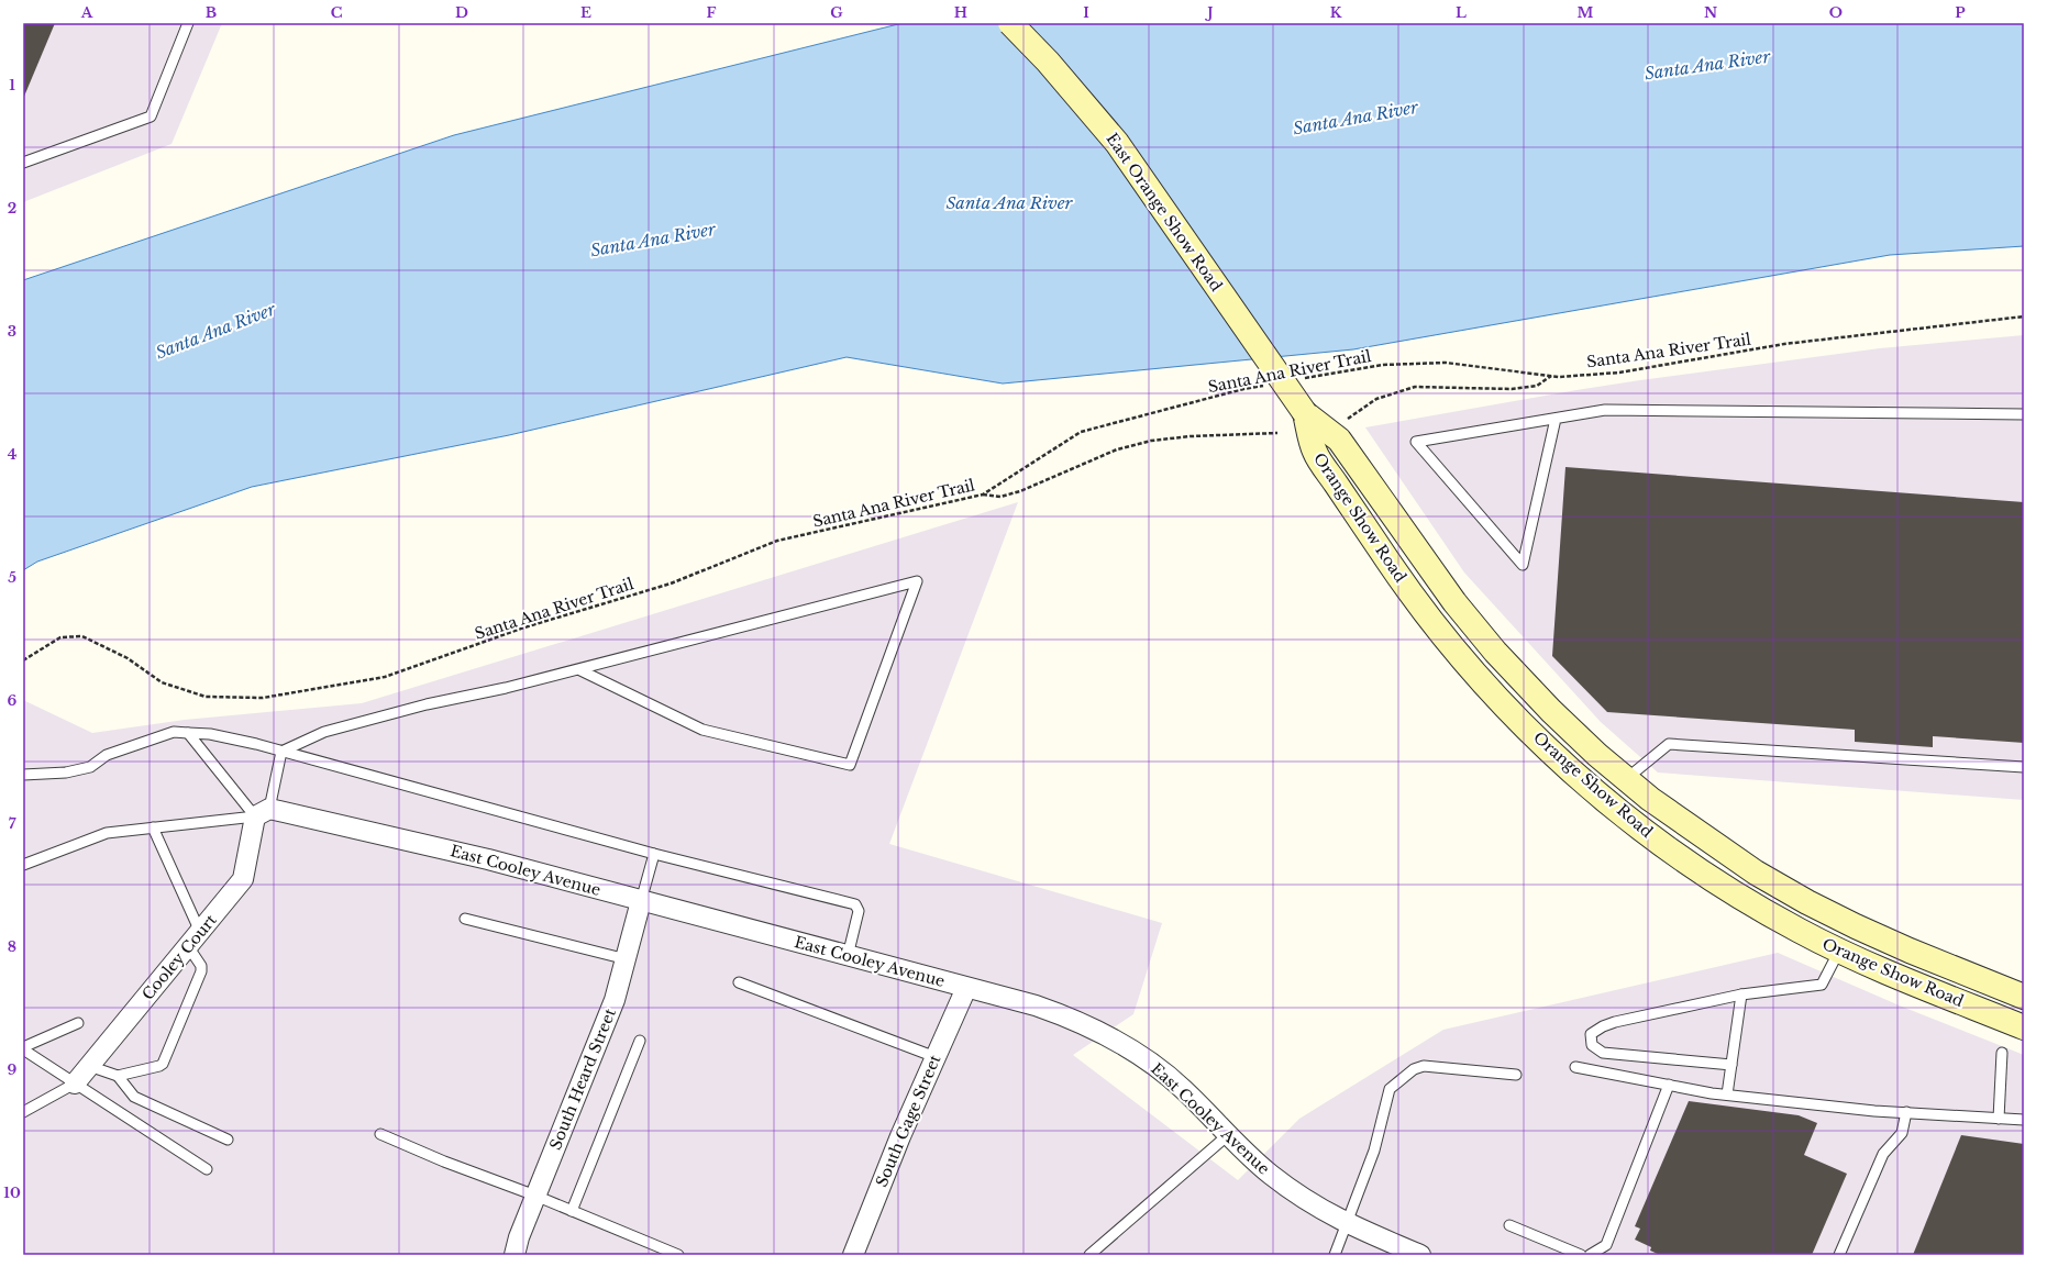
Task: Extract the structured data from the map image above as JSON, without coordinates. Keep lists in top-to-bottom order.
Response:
{
  "streets": {
    "main road": ["East Orange Show Road", "Orange Show Road"],
    "street": [
      "East Cooley Avenue",
      "Cooley Court",
      "South Heard Street",
      "South Gage Street"
    ],
    "path": ["Santa Ana River Trail"]
  },
  "crossings": [
    ["East Orange Show Road", "Orange Show Road"],
    ["East Cooley Avenue", "Cooley Court"],
    ["East Cooley Avenue", "South Heard Street"],
    ["East Cooley Avenue", "South Gage Street"]
  ],
  "water": ["Santa Ana River"],
  "grid": {
    "columns": [
      "A",
      "B",
      "C",
      "D",
      "E",
      "F",
      "G",
      "H",
      "I",
      "J",
      "K",
      "L",
      "M",
      "N",
      "O",
      "P"
    ],
    "rows": [
      "1",
      "2",
      "3",
      "4",
      "5",
      "6",
      "7",
      "8",
      "9",
      "10"
    ]
  }
}
